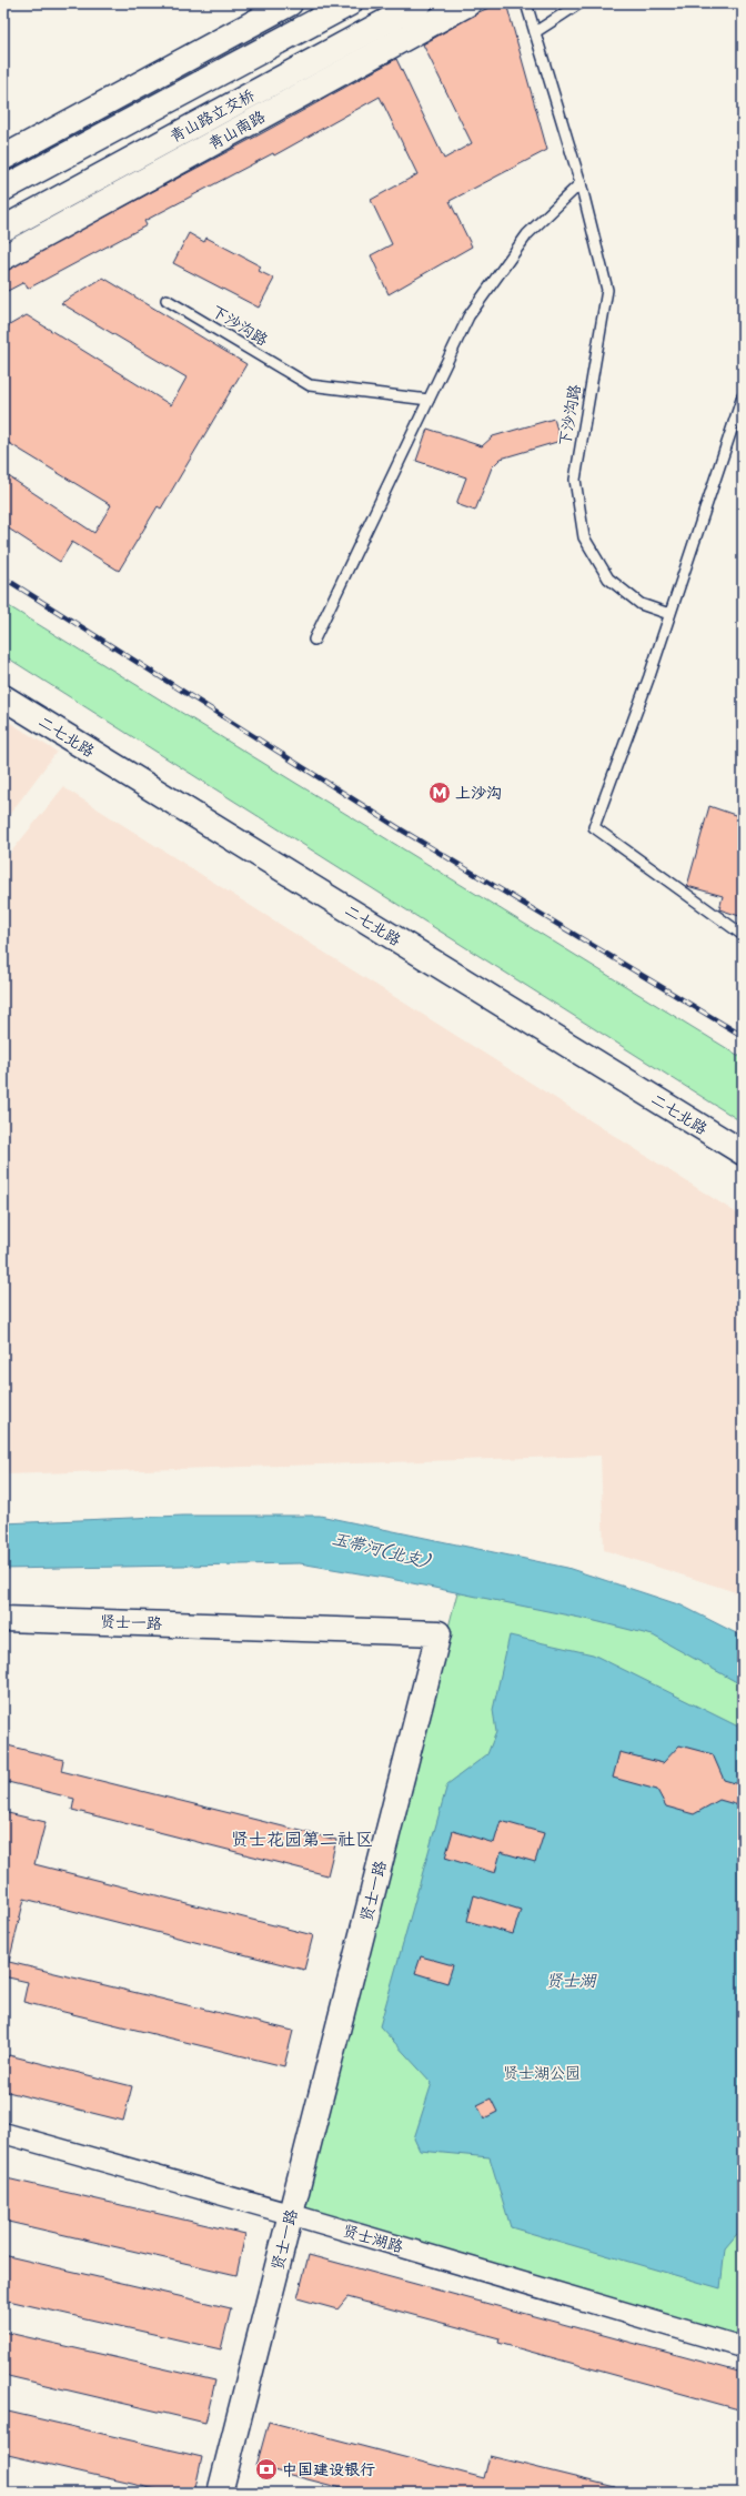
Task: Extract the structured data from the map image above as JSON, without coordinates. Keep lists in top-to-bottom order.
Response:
{
  "streets": {
    "main road": [
      "青山路立交桥",
      "青山南路",
      "二七北路",
      "贤士一路"
    ],
    "street": ["贤士湖路"],
    "lane": ["下沙沟路"]
  },
  "crossings": [
    ["贤士一路", "贤士湖路"]
  ],
  "districts": ["贤士花园第二社区"],
  "water": ["玉带河(北支)", "贤士湖"],
  "parks": ["贤士湖公园"],
  "places": {
    "metro station": ["上沙沟"],
    "bank": ["中国建设银行"]
  }
}
